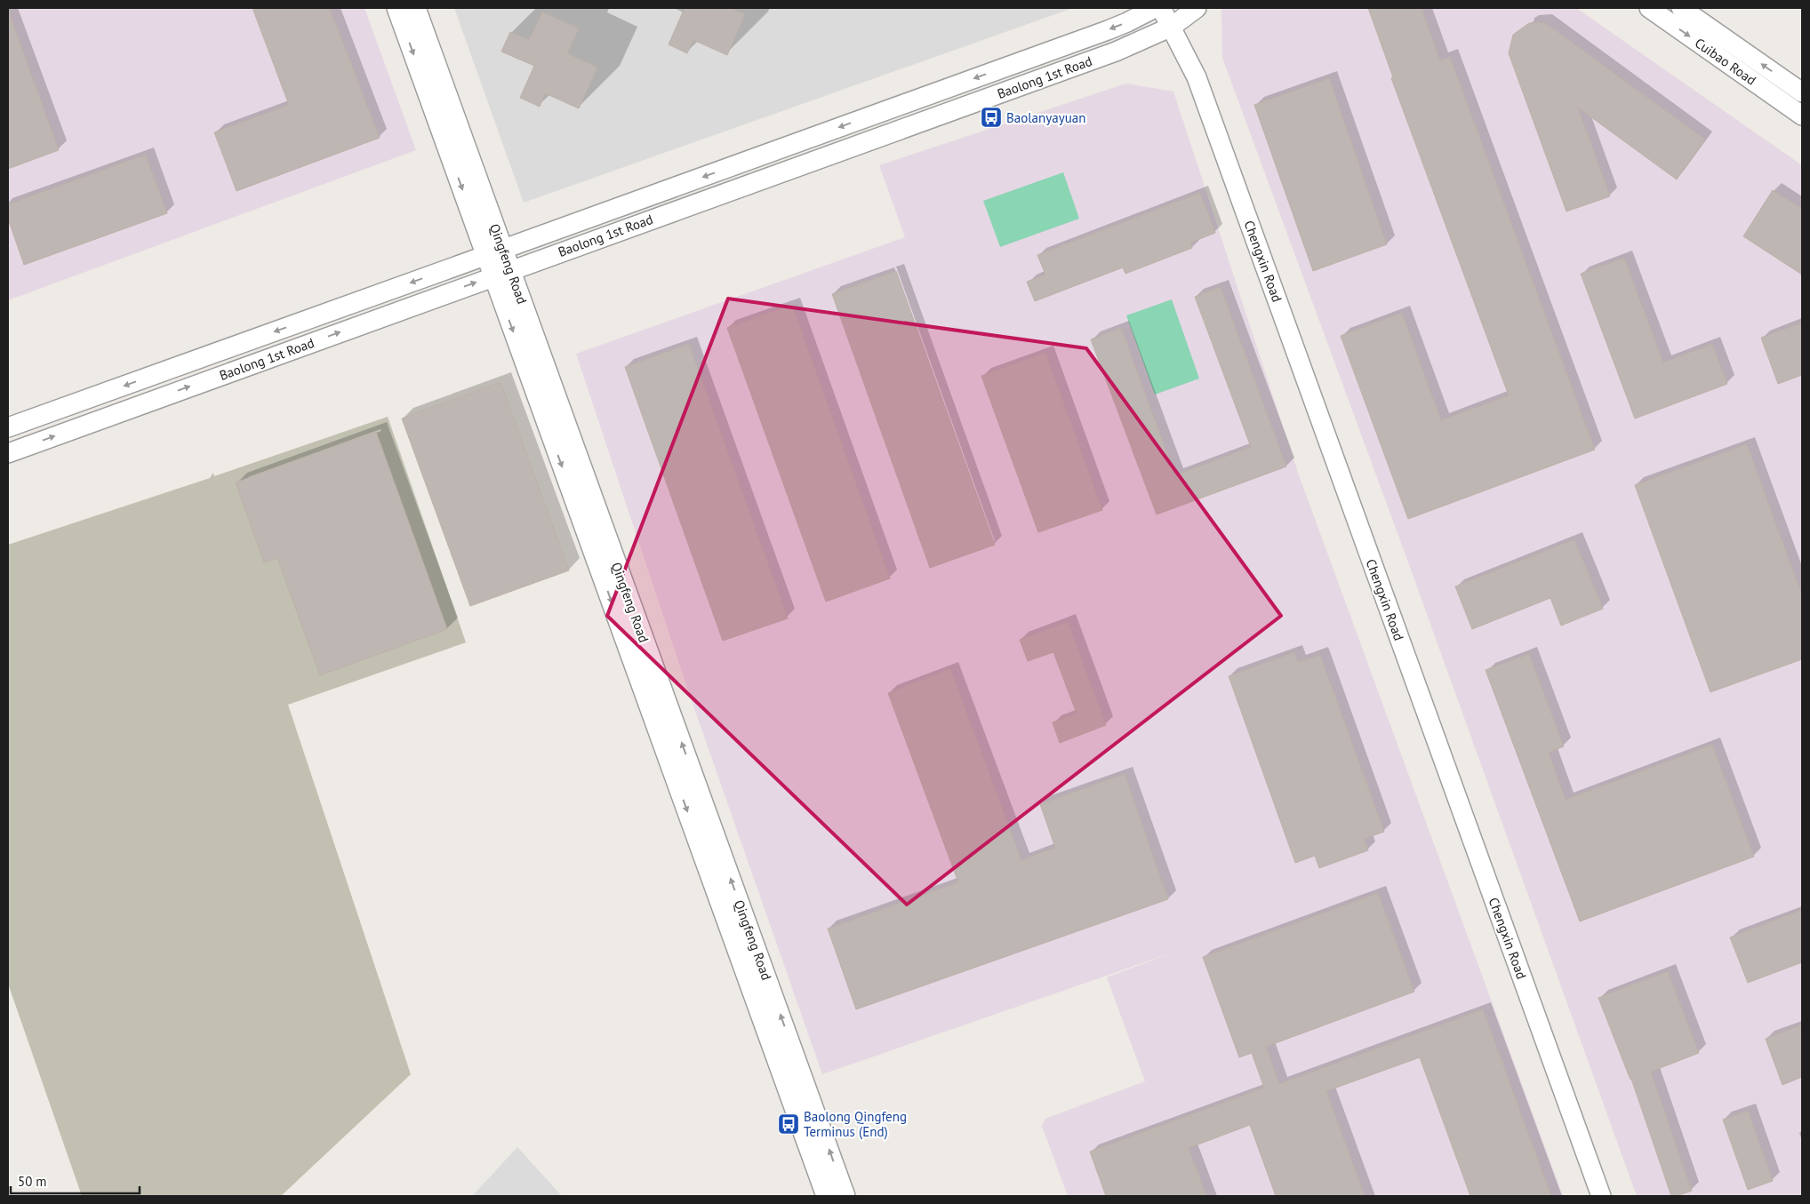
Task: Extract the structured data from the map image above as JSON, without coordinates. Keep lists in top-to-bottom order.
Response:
{
  "streets": {
    "street": [
      "Cuibao Road",
      "Baolong 1st Road",
      "Chengxin Road",
      "Qingfeng Road"
    ]
  },
  "crossings": [
    ["Baolong 1st Road", "Chengxin Road"],
    ["Baolong 1st Road", "Qingfeng Road"]
  ],
  "places": {
    "bus stop": ["Baolanyayuan", "Baolong Qingfeng Terminus (End)"]
  },
  "scale_bar": "50 m"
}
